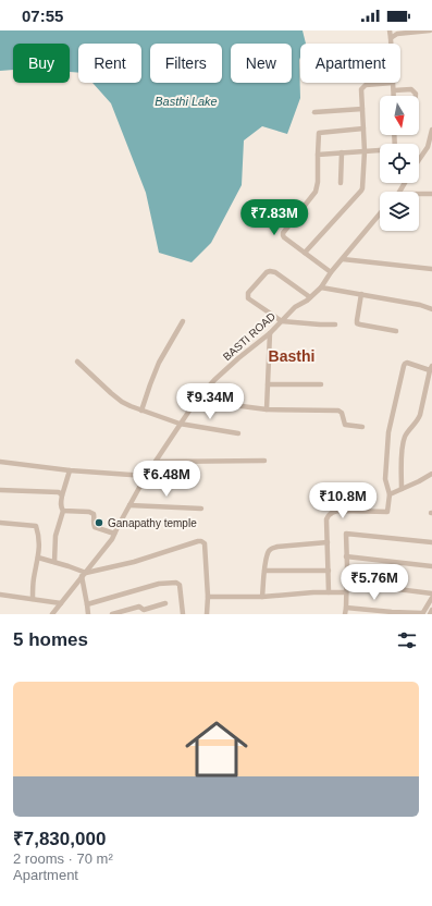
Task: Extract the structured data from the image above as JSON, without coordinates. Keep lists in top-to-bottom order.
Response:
{
  "streets": {
    "street": ["BASTI ROAD"]
  },
  "districts": ["Basthi"],
  "water": ["Basthi Lake"],
  "places": ["Ganapathy temple"],
  "north": "bottom",
  "page": {
    "status": "07:55",
    "chip": [
      "Buy",
      "Rent",
      "Filters",
      "New",
      "Apartment"
    ],
    "price": [
      "₹7.83M",
      "₹9.34M",
      "₹6.48M",
      "₹10.8M",
      "₹5.76M"
    ],
    "heading": "5 homes",
    "list": [
      {
        "name": "₹7,830,000",
        "note": "2 rooms · 70 m² · Apartment"
      }
    ]
  }
}
